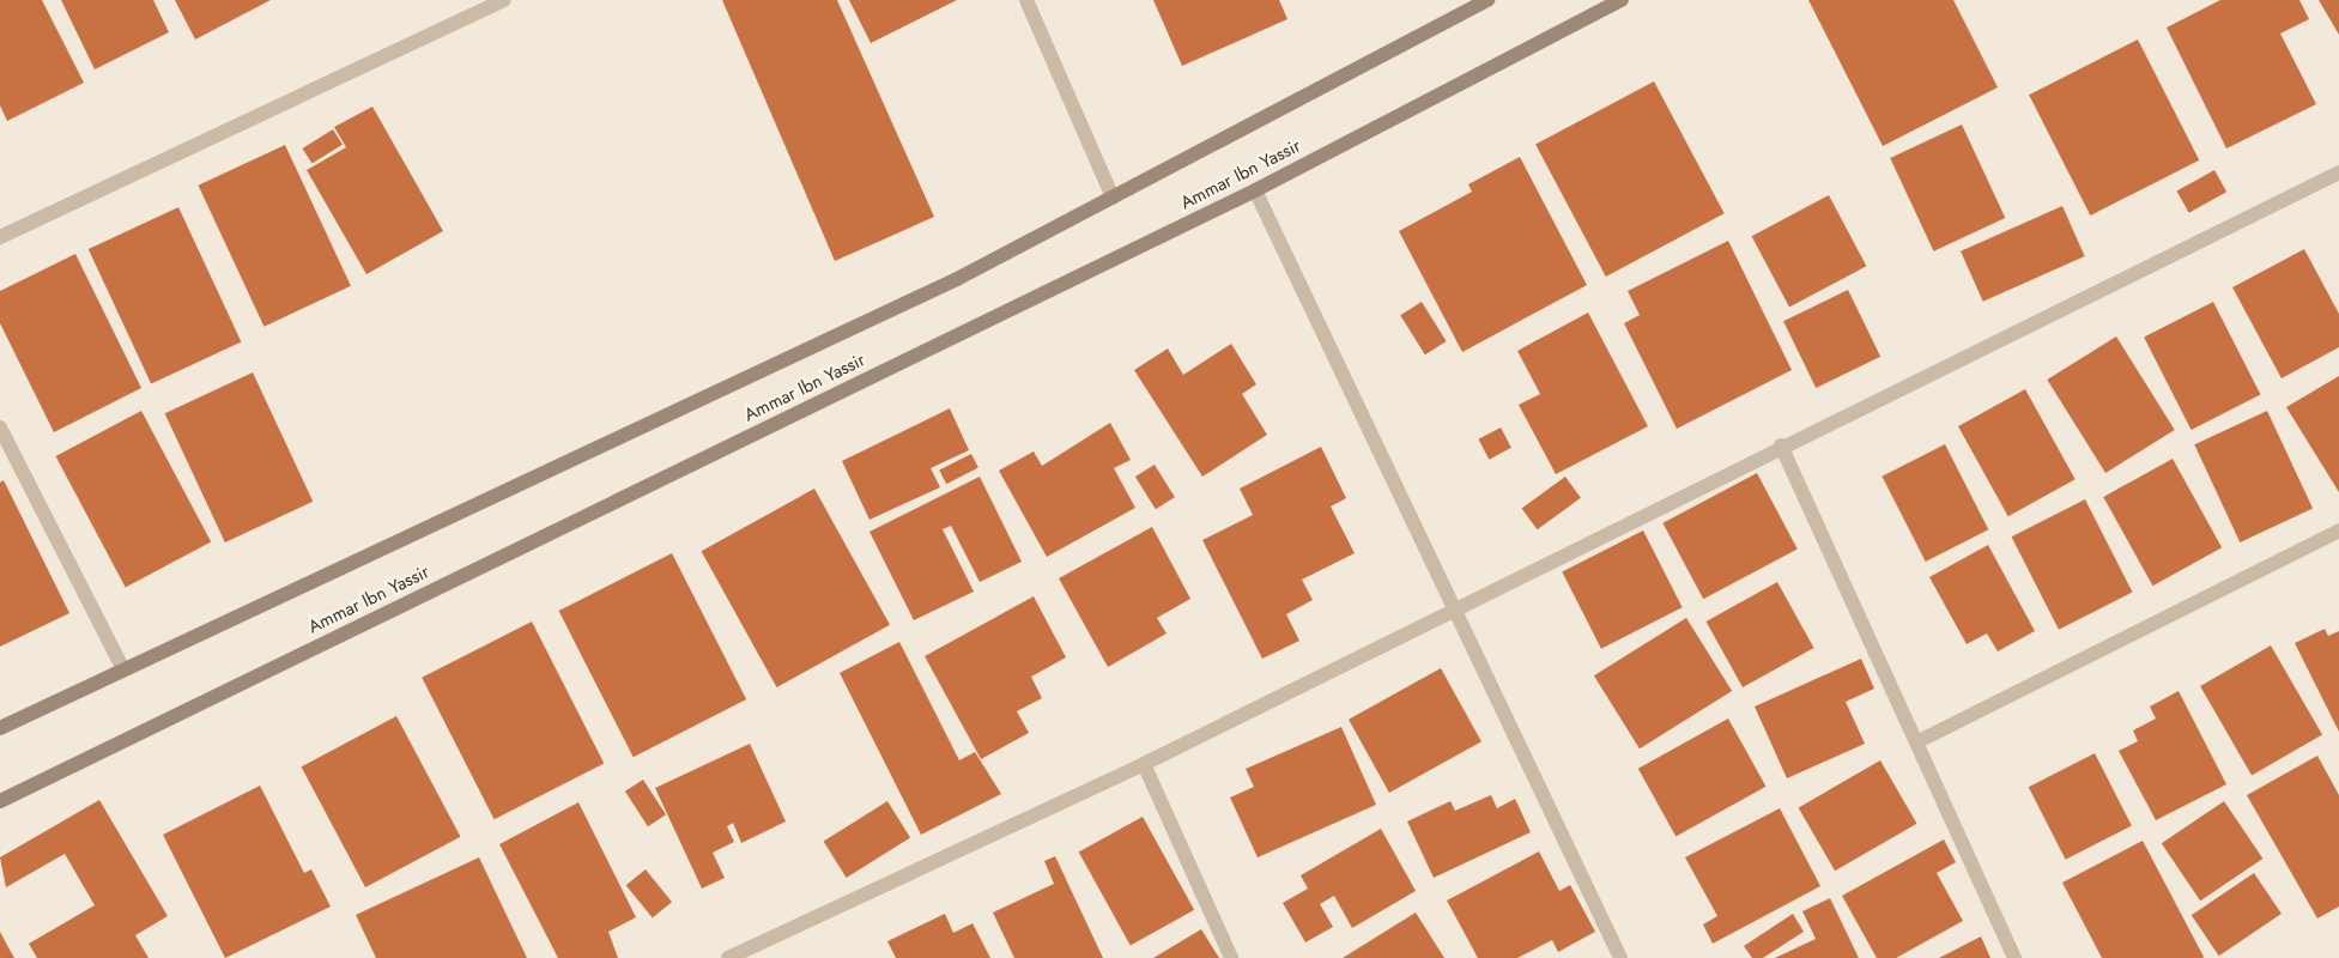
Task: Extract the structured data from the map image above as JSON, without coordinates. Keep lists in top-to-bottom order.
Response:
{
  "streets": {
    "street": ["Ammar Ibn Yassir"]
  }
}
